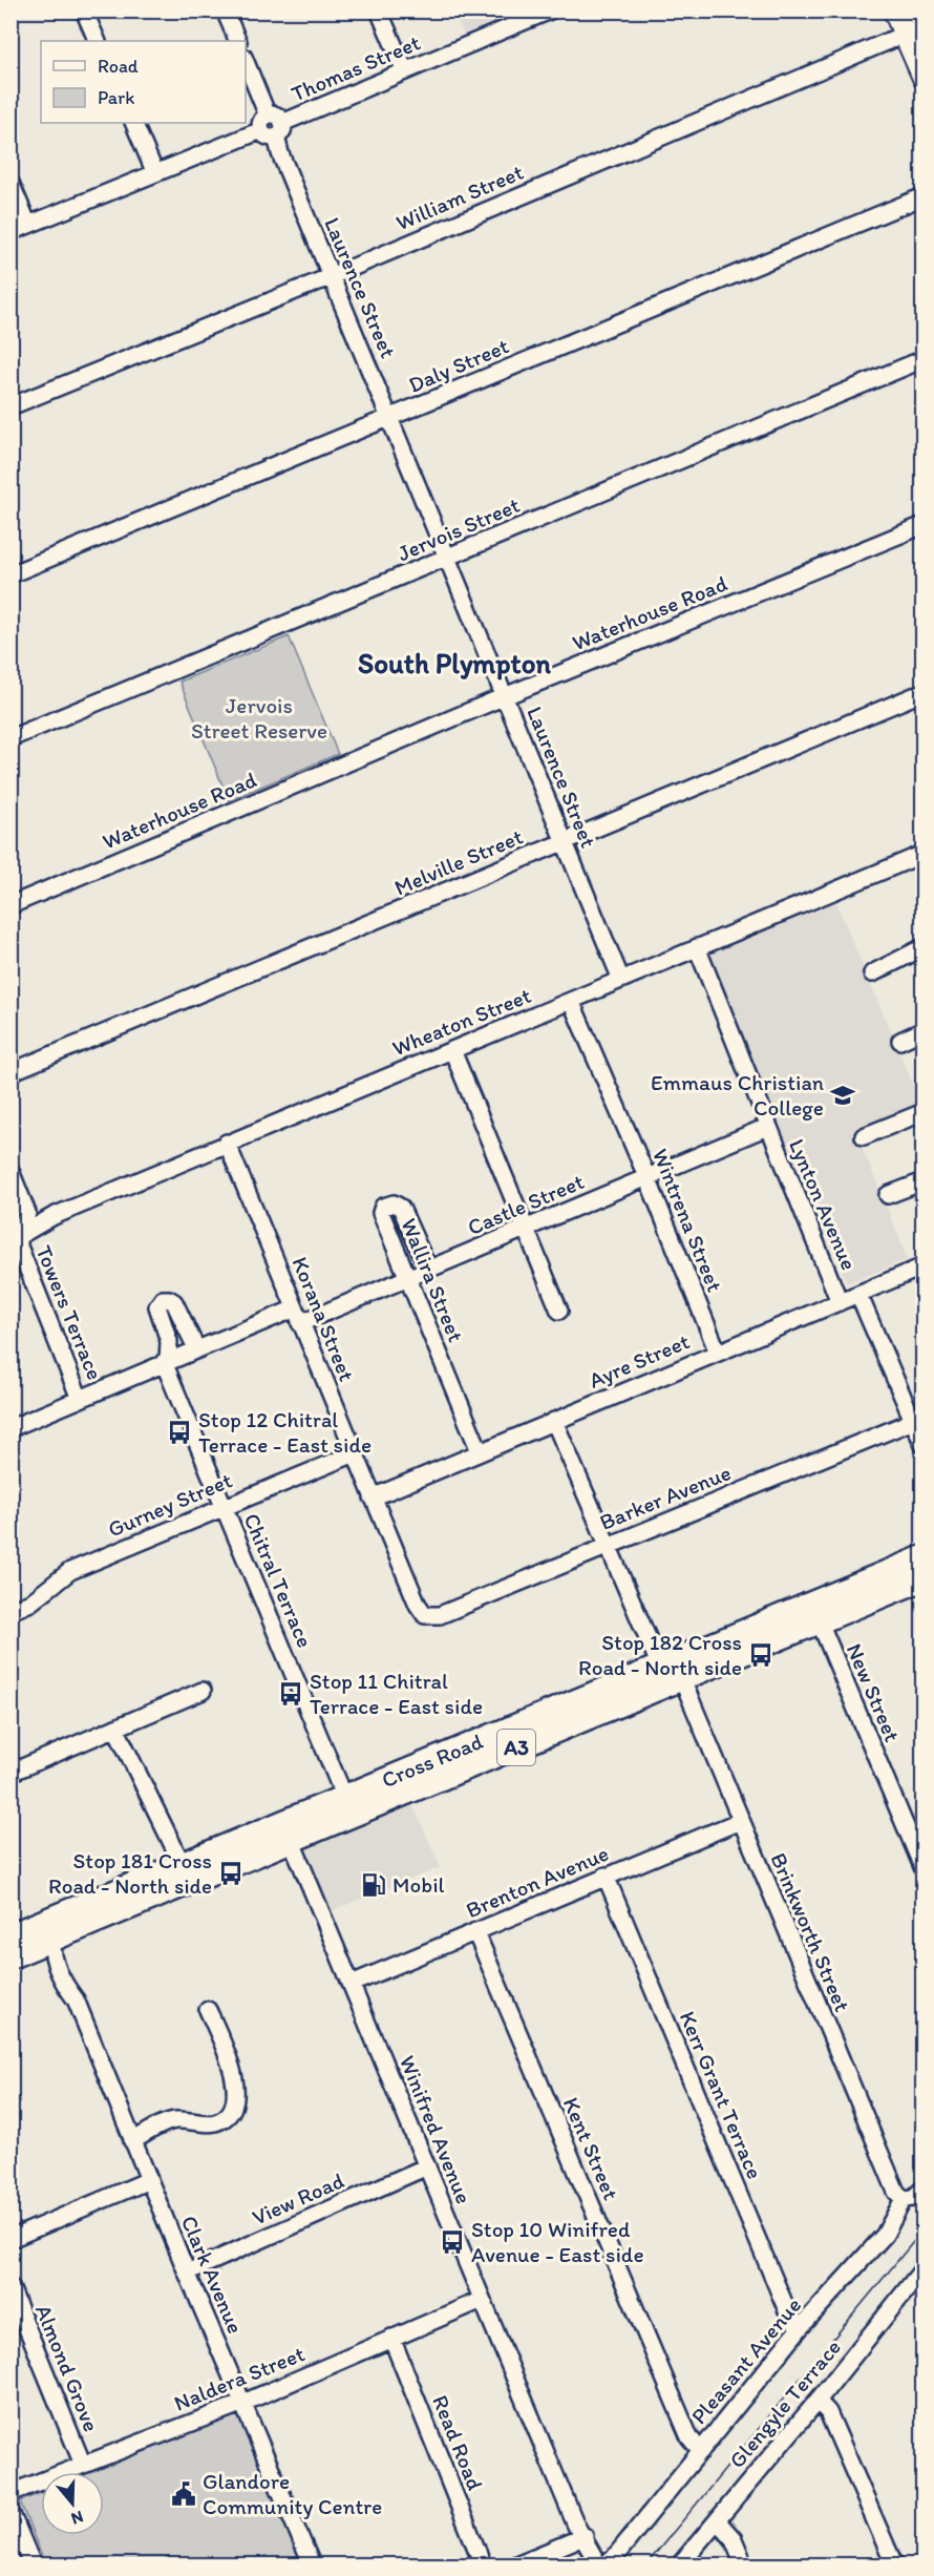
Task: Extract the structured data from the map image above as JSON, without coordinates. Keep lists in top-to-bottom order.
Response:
{
  "streets": {
    "highway": ["A3", "Cross Road"],
    "street": [
      "Thomas Street",
      "William Street",
      "Laurence Street",
      "Daly Street",
      "Jervois Street",
      "Waterhouse Road",
      "Melville Street",
      "Wheaton Street",
      "Castle Street",
      "Lynton Avenue",
      "Wintrena Street",
      "Wallira Street",
      "Towers Terrace",
      "Korana Street",
      "Ayre Street",
      "Barker Avenue",
      "Gurney Street",
      "Chitral Terrace",
      "New Street",
      "Brenton Avenue",
      "Brinkworth Street",
      "Kerr Grant Terrace",
      "Winifred Avenue",
      "Kent Street",
      "View Road",
      "Clark Avenue",
      "Pleasant Avenue",
      "Almond Grove",
      "Naldera Street",
      "Glengyle Terrace",
      "Read Road"
    ]
  },
  "crossings": [
    ["Thomas Street", "Laurence Street"],
    ["William Street", "Laurence Street"],
    ["Laurence Street", "Daly Street"],
    ["Laurence Street", "Jervois Street"],
    ["Laurence Street", "Waterhouse Road"],
    ["Laurence Street", "Melville Street"],
    ["Laurence Street", "Wheaton Street"],
    ["Wheaton Street", "Lynton Avenue"],
    ["Wheaton Street", "Wintrena Street"],
    ["Wheaton Street", "Towers Terrace"],
    ["Wheaton Street", "Korana Street"],
    ["Castle Street", "Lynton Avenue"],
    ["Castle Street", "Wintrena Street"],
    ["Castle Street", "Wallira Street"],
    ["Castle Street", "Towers Terrace"],
    ["Castle Street", "Korana Street"],
    ["Castle Street", "Chitral Terrace"],
    ["Lynton Avenue", "Ayre Street"],
    ["Lynton Avenue", "Barker Avenue"],
    ["Wintrena Street", "Ayre Street"],
    ["Wallira Street", "Ayre Street"],
    ["Korana Street", "Ayre Street"],
    ["Korana Street", "Barker Avenue"],
    ["Korana Street", "Gurney Street"],
    ["Gurney Street", "Chitral Terrace"],
    ["Chitral Terrace", "Cross Road"],
    ["New Street", "Cross Road"],
    ["Cross Road", "Brinkworth Street"],
    ["Cross Road", "Winifred Avenue"],
    ["Cross Road", "Clark Avenue"],
    ["Brenton Avenue", "Brinkworth Street"],
    ["Brenton Avenue", "Kerr Grant Terrace"],
    ["Brenton Avenue", "Winifred Avenue"],
    ["Brenton Avenue", "Kent Street"],
    ["Brinkworth Street", "Pleasant Avenue"],
    ["Kerr Grant Terrace", "Pleasant Avenue"],
    ["Winifred Avenue", "View Road"],
    ["Winifred Avenue", "Pleasant Avenue"],
    ["Winifred Avenue", "Naldera Street"],
    ["Kent Street", "Pleasant Avenue"],
    ["View Road", "Clark Avenue"],
    ["Clark Avenue", "Naldera Street"],
    ["Almond Grove", "Naldera Street"],
    ["Naldera Street", "Read Road"]
  ],
  "districts": ["South Plympton"],
  "parks": ["Jervois Street Reserve"],
  "places": {
    "school or university": ["Emmaus Christian College"],
    "bus stop": [
      "Stop 12 Chitral Terrace - East side",
      "Stop 182 Cross Road - North side",
      "Stop 11 Chitral Terrace - East side",
      "Stop 181 Cross Road - North side",
      "Stop 10 Winifred Avenue - East side"
    ],
    "fuel station": ["Mobil"],
    "public building": ["Glandore Community Centre"]
  },
  "legend": ["Road", "Park"],
  "north": "bottom"
}
